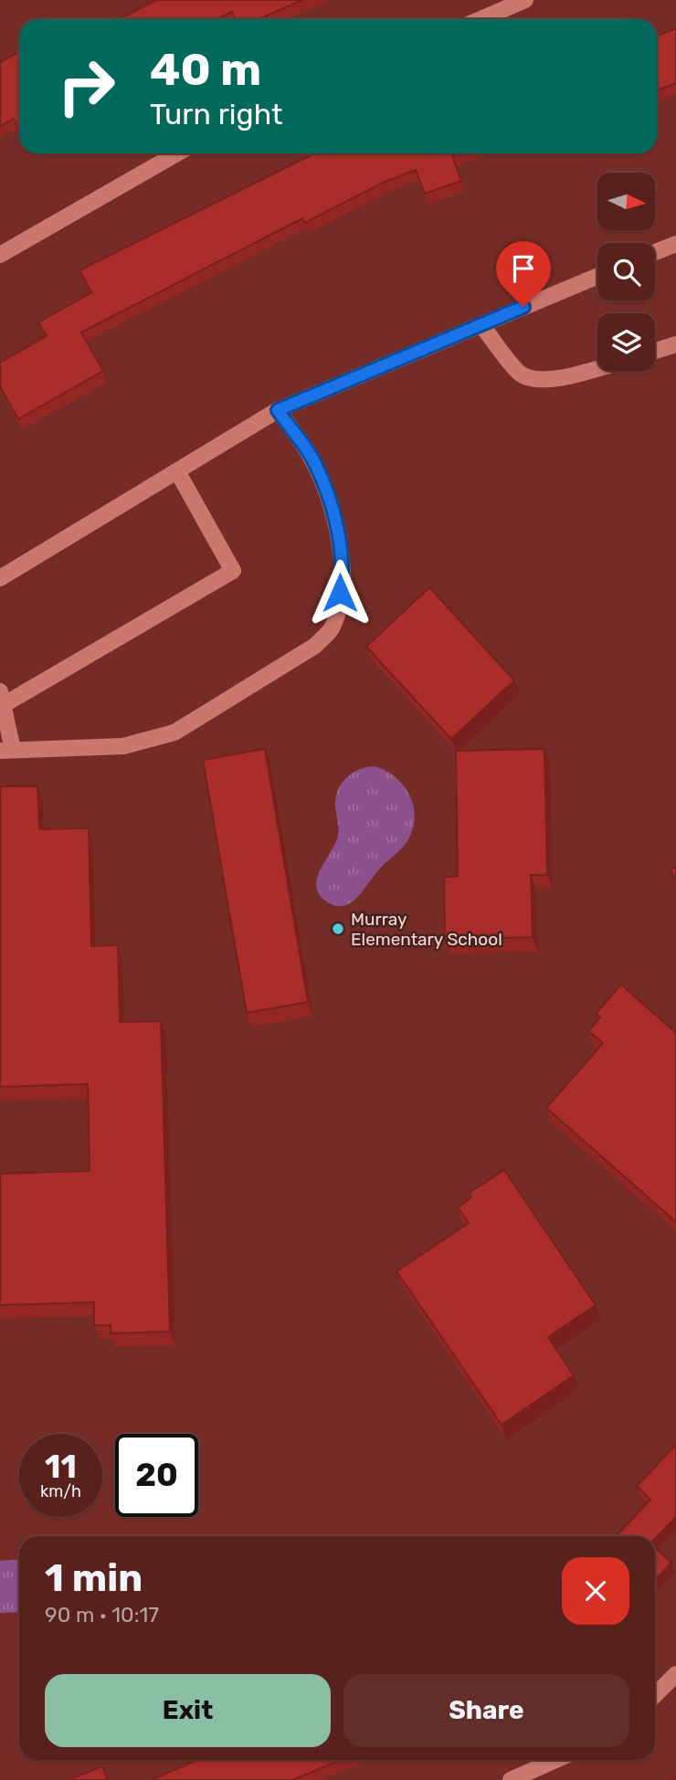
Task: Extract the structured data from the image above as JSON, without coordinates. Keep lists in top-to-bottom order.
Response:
{
  "places": ["Murray Elementary School"],
  "north": "right",
  "page": {
    "turn": ["40 m", "Turn right"],
    "speed": "11 km/h",
    "limit": "20",
    "heading": ["1 min", "90 m · 10:17"],
    "buttons": ["Exit", "Share"]
  }
}
